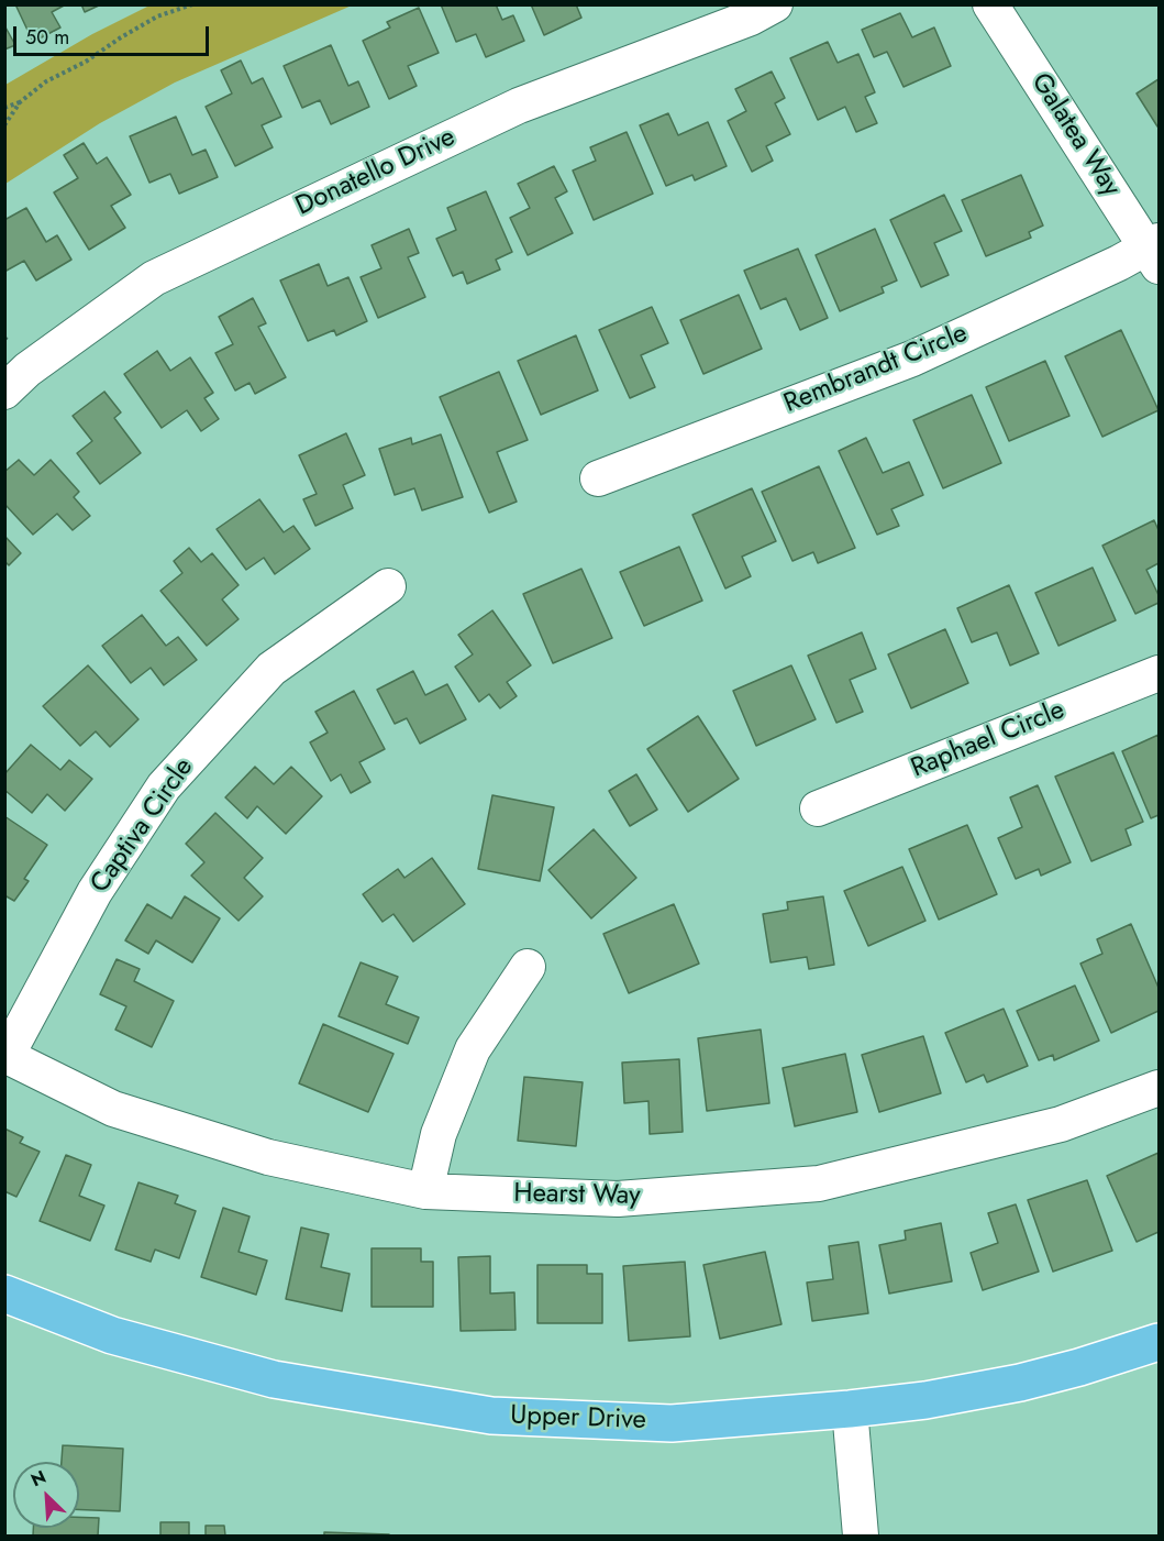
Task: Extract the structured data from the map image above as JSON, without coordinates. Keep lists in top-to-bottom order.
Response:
{
  "streets": {
    "main road": ["Upper Drive"],
    "street": [
      "Galatea Way",
      "Donatello Drive",
      "Rembrandt Circle",
      "Raphael Circle",
      "Captiva Circle",
      "Hearst Way"
    ]
  },
  "crossings": [
    ["Galatea Way", "Rembrandt Circle"],
    ["Captiva Circle", "Hearst Way"]
  ],
  "scale_bar": "50 m",
  "north": "top left"
}
